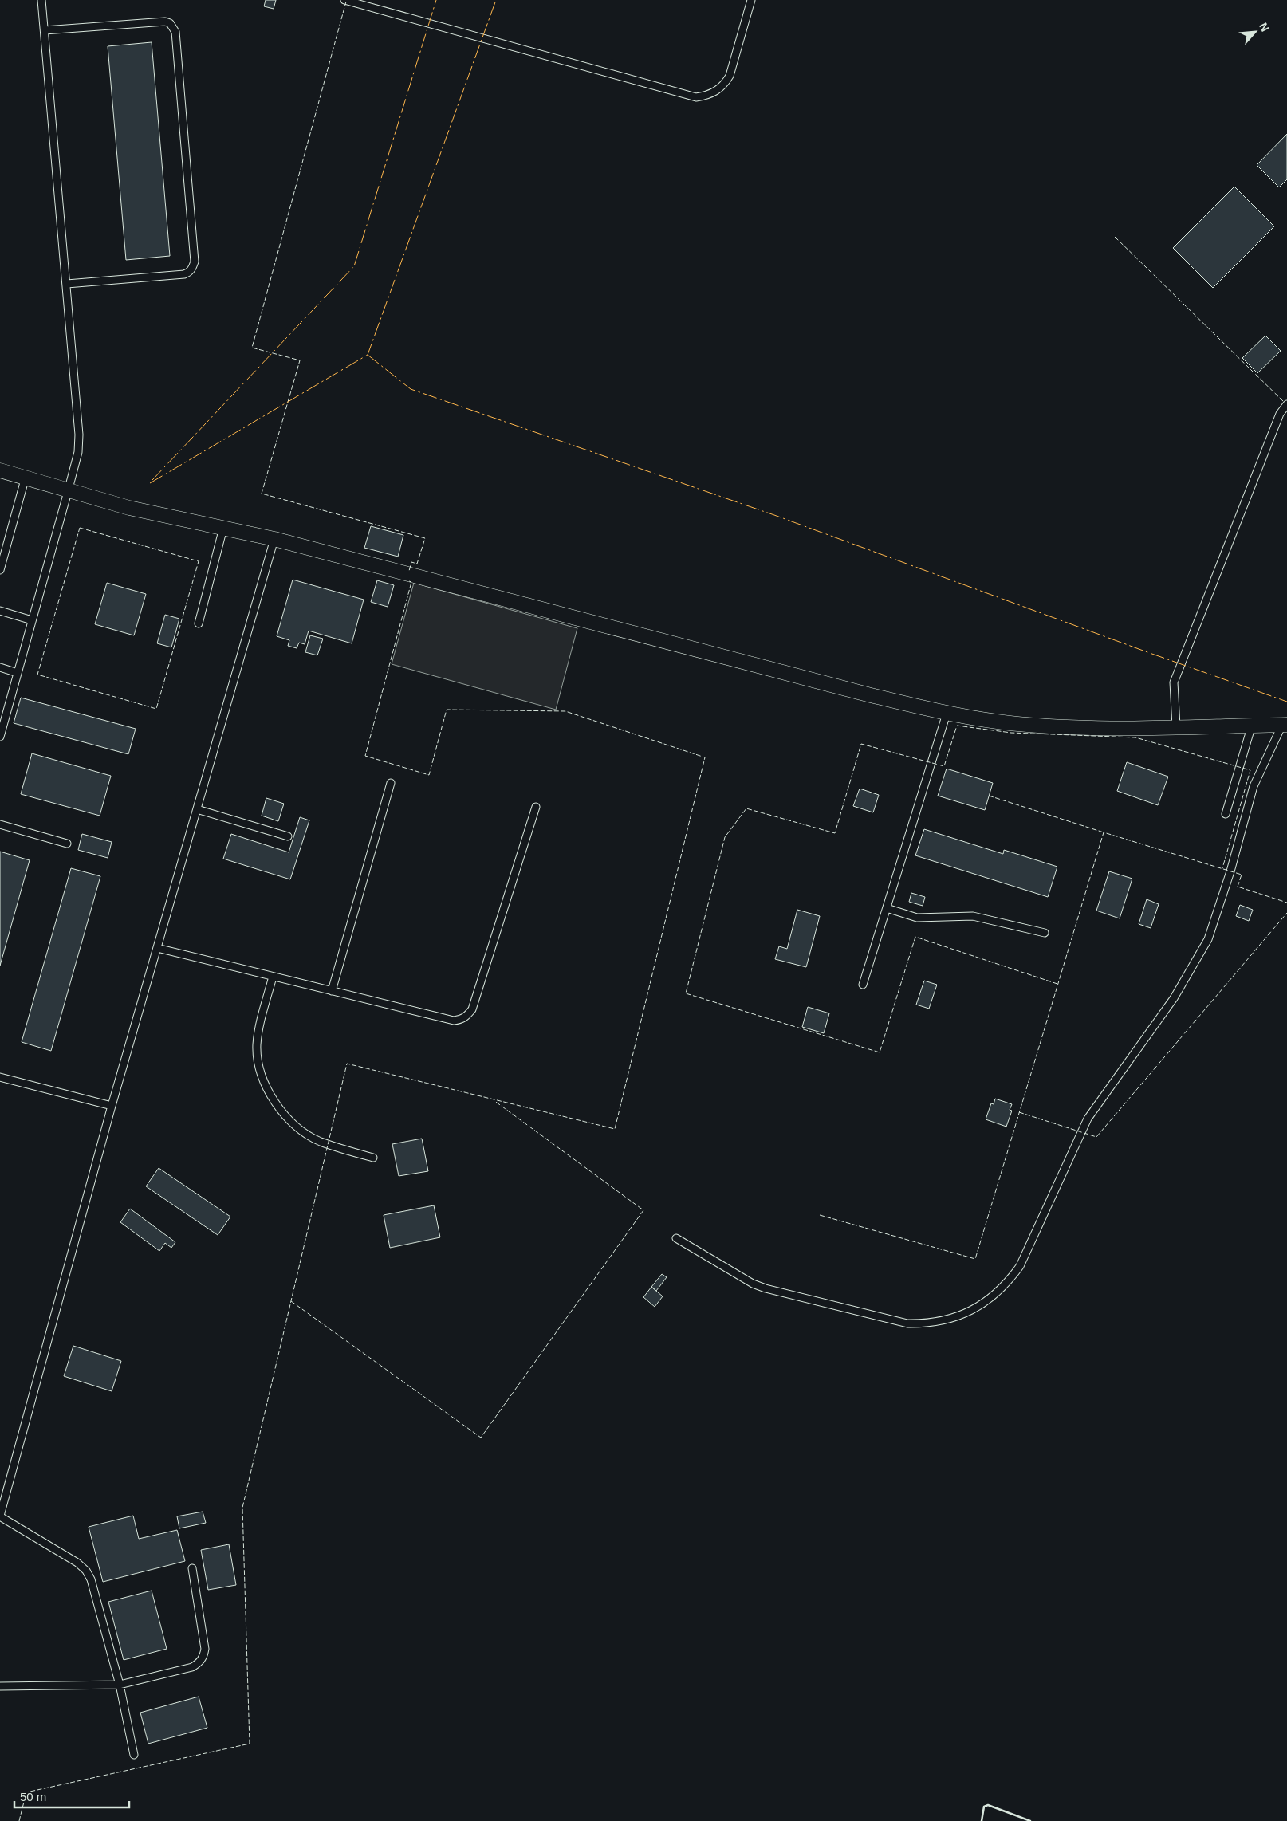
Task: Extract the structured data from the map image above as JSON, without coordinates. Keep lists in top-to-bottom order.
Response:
{
  "scale_bar": "50 m",
  "north": "top right"
}
